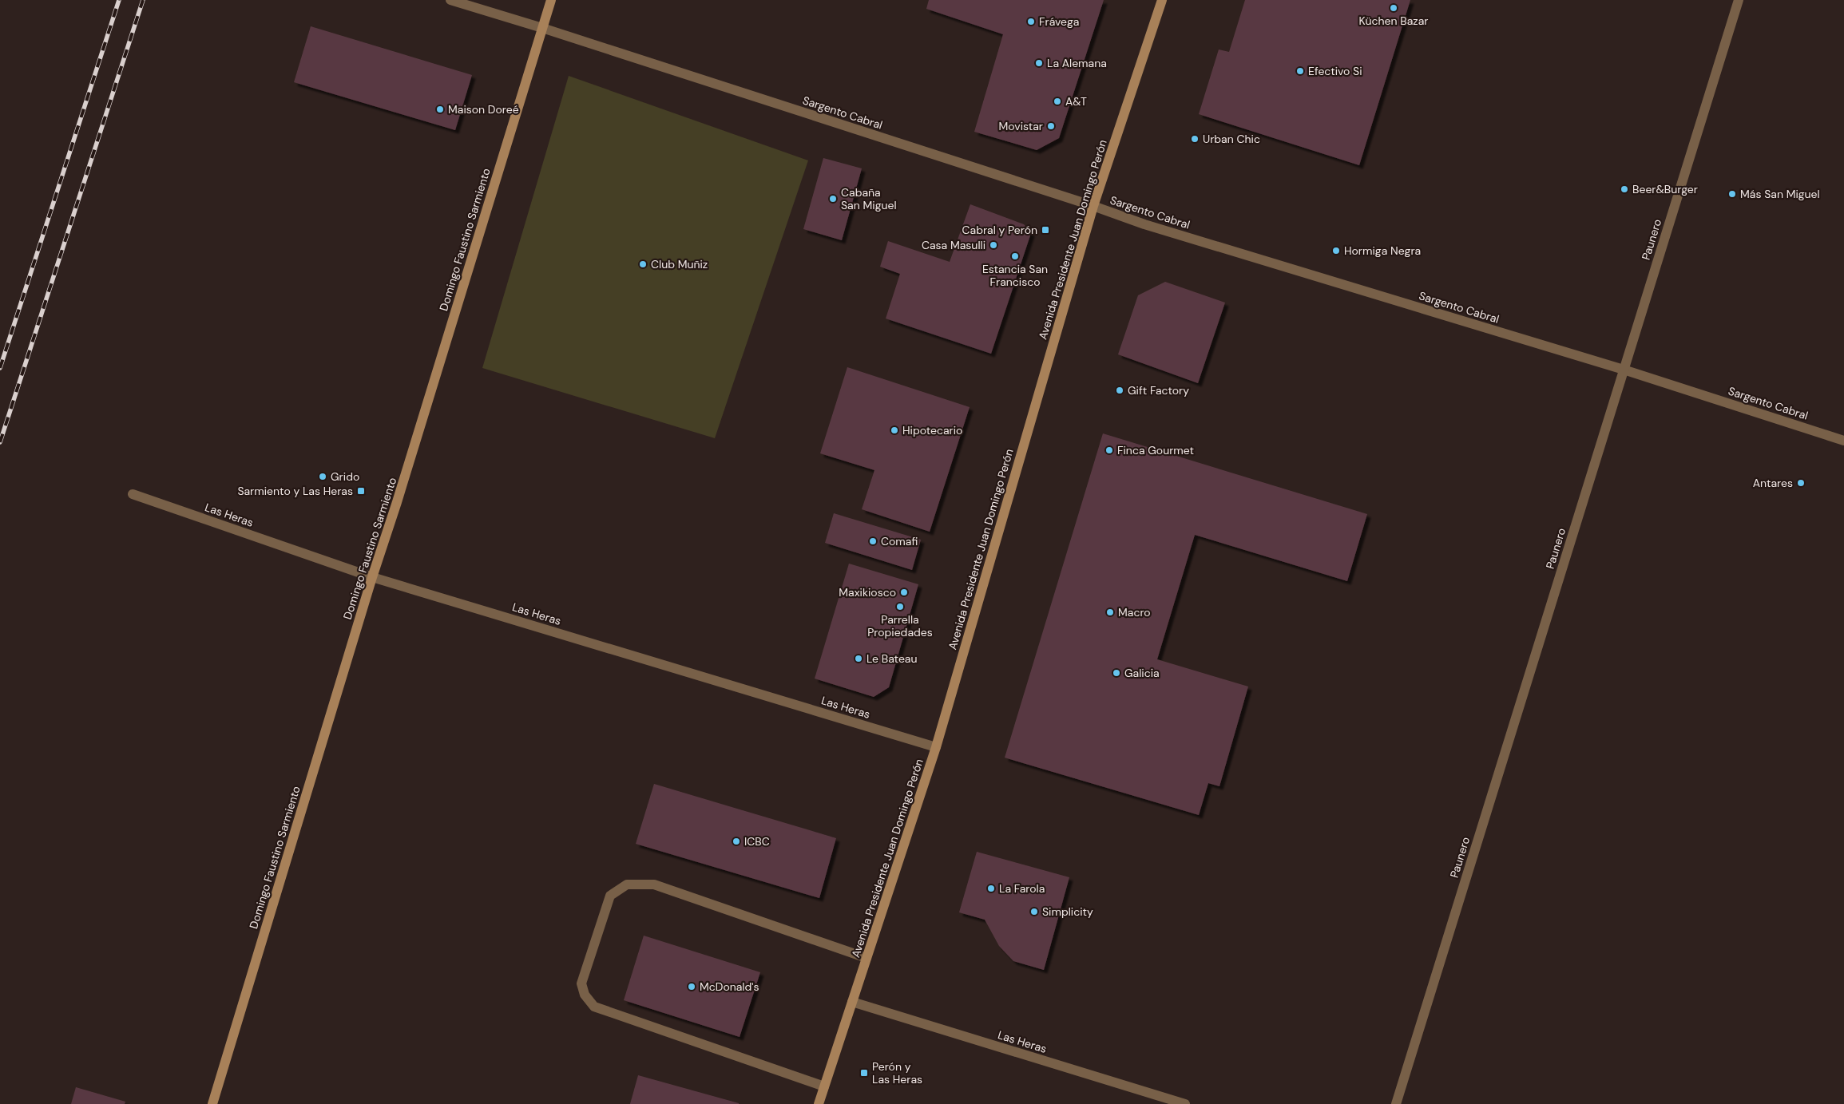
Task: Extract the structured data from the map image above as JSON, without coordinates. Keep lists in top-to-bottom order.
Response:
{
  "streets": {
    "main road": ["Domingo Faustino Sarmiento", "Avenida Presidente Juan Domingo Perón"],
    "street": ["Sargento Cabral", "Paunero", "Las Heras"]
  },
  "crossings": [
    ["Sargento Cabral", "Domingo Faustino Sarmiento"],
    ["Sargento Cabral", "Avenida Presidente Juan Domingo Perón"],
    ["Sargento Cabral", "Paunero"],
    ["Domingo Faustino Sarmiento", "Las Heras"],
    ["Avenida Presidente Juan Domingo Perón", "Las Heras"]
  ],
  "places": {
    "other": [
      "Küchen Bazar",
      "Frávega",
      "La Alemana",
      "Efectivo Si",
      "A&T",
      "Maison Doreé",
      "Movistar",
      "Urban Chic",
      "Beer&Burger",
      "Más San Miguel",
      "Cabaña San Miguel",
      "Casa Masulli",
      "Hormiga Negra",
      "Estancia San Francisco",
      "Club Muñiz",
      "Gift Factory",
      "Hipotecario",
      "Finca Gourmet",
      "Grido",
      "Antares",
      "Comafi",
      "Maxikiosco",
      "Parrella Propiedades",
      "Macro",
      "Le Bateau",
      "Galicia",
      "ICBC",
      "La Farola",
      "Simplicity",
      "McDonald's"
    ],
    "transit": ["Cabral y Perón", "Sarmiento y Las Heras", "Perón y Las Heras"]
  }
}
